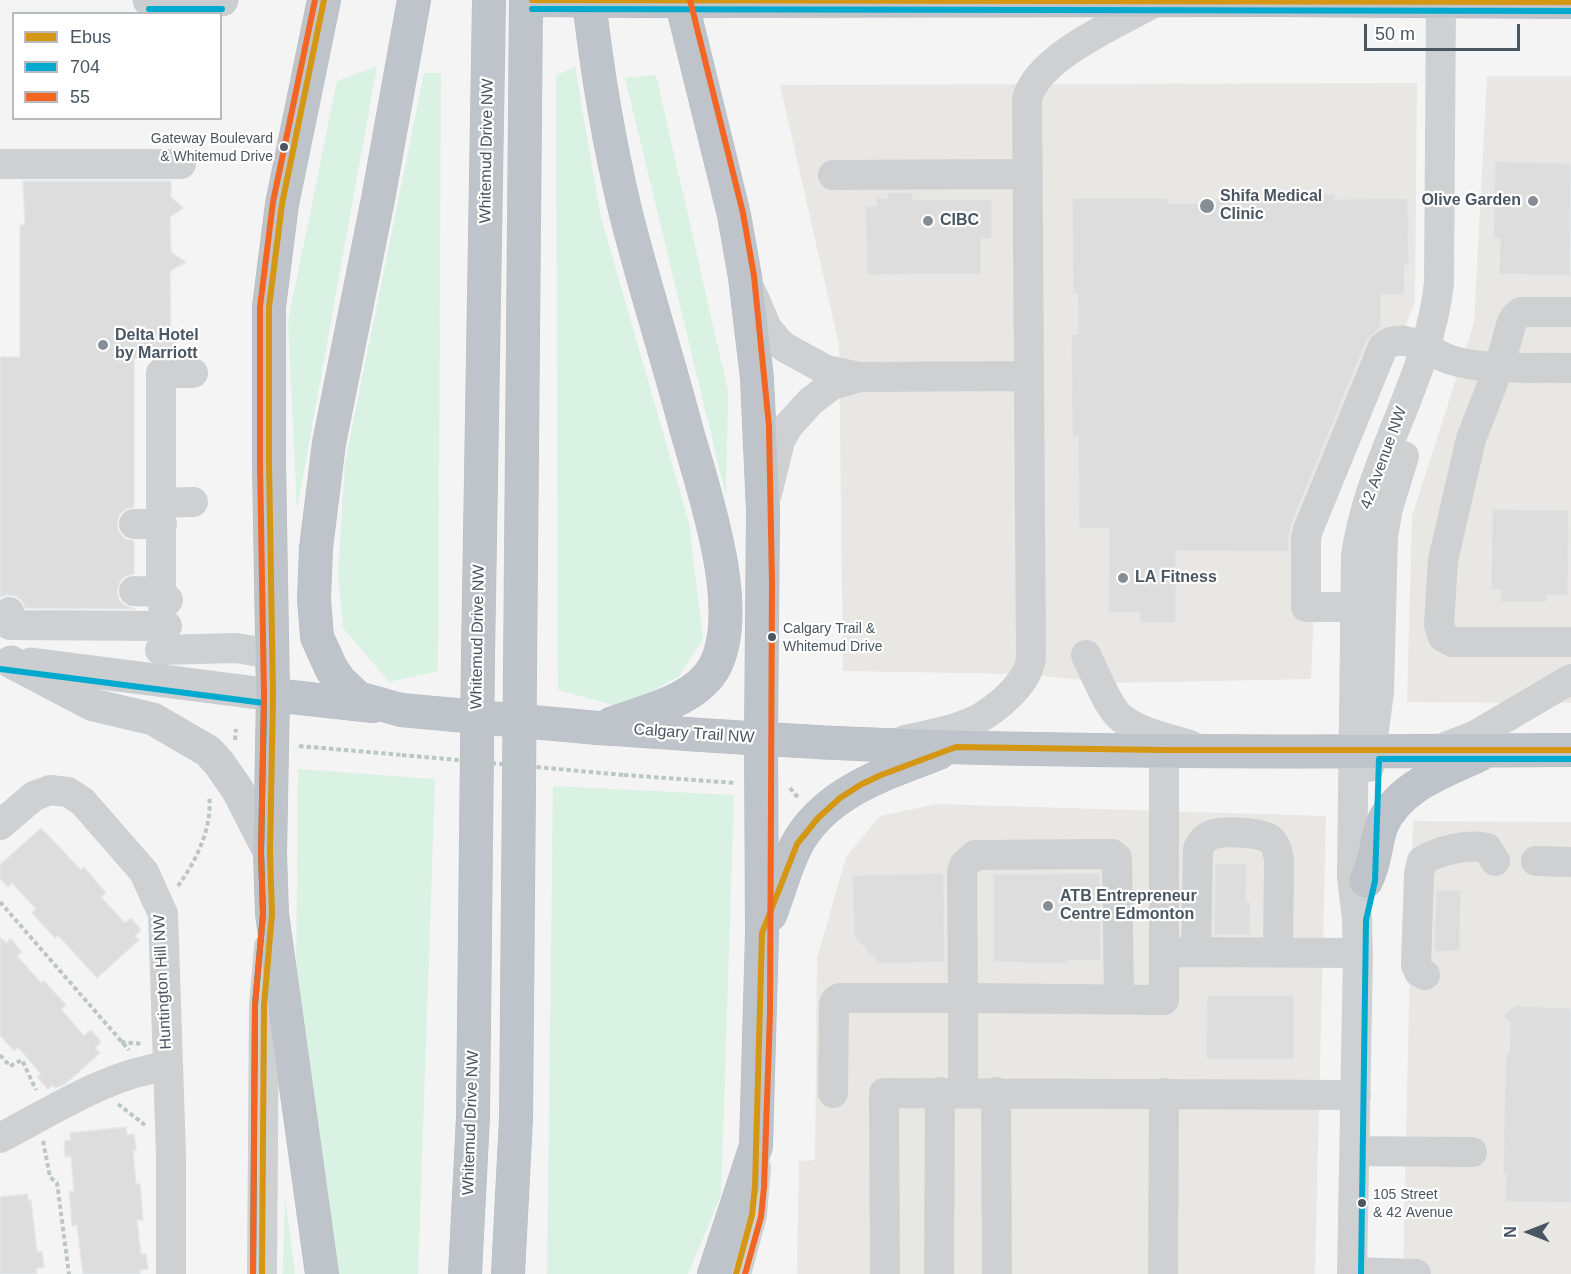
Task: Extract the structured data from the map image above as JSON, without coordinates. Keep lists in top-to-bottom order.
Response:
{
  "streets": {
    "highway": ["Whitemud Drive NW", "Calgary Trail NW"],
    "street": ["42 Avenue NW", "Huntington Hill NW"]
  },
  "crossings": [
    ["42 Avenue NW", "Calgary Trail NW"]
  ],
  "places": [
    "Gateway Boulevard & Whitemud Drive",
    "Olive Garden",
    "Shifa Medical Clinic",
    "CIBC",
    "Delta Hotel by Marriott",
    "LA Fitness",
    "Calgary Trail & Whitemud Drive",
    "ATB Entrepreneur Centre Edmonton",
    "105 Street & 42 Avenue"
  ],
  "lines": ["transit line Ebus", "transit line 55", "transit line 704"],
  "legend": ["Ebus", "704", "55"],
  "scale_bar": "50 m",
  "north": "left"
}
